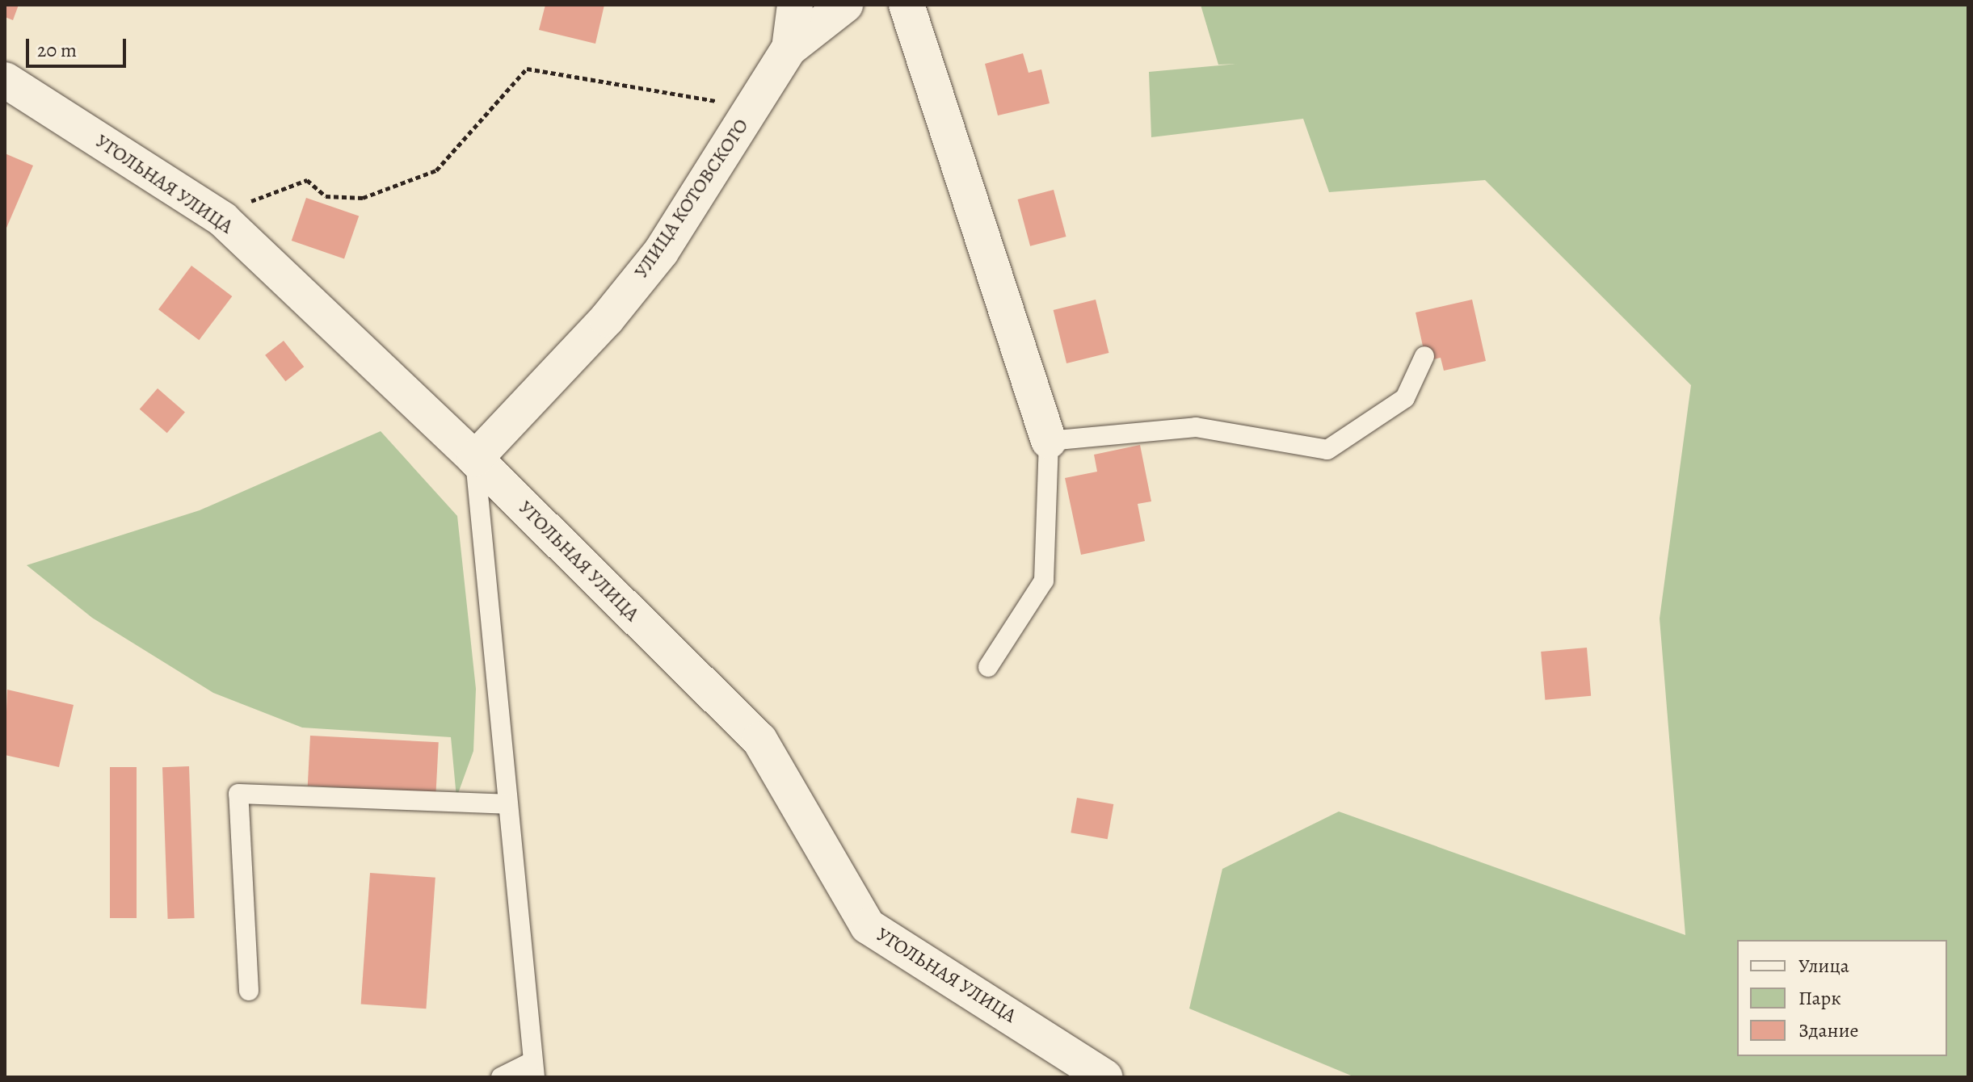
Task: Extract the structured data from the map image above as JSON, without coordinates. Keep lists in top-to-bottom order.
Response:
{
  "streets": {
    "street": ["УГОЛЬНАЯ УЛИЦА", "УЛИЦА КОТОВСКОГО"]
  },
  "crossings": [
    ["УГОЛЬНАЯ УЛИЦА", "УЛИЦА КОТОВСКОГО"]
  ],
  "legend": ["Улица", "Парк", "Здание"],
  "scale_bar": "20 m"
}
